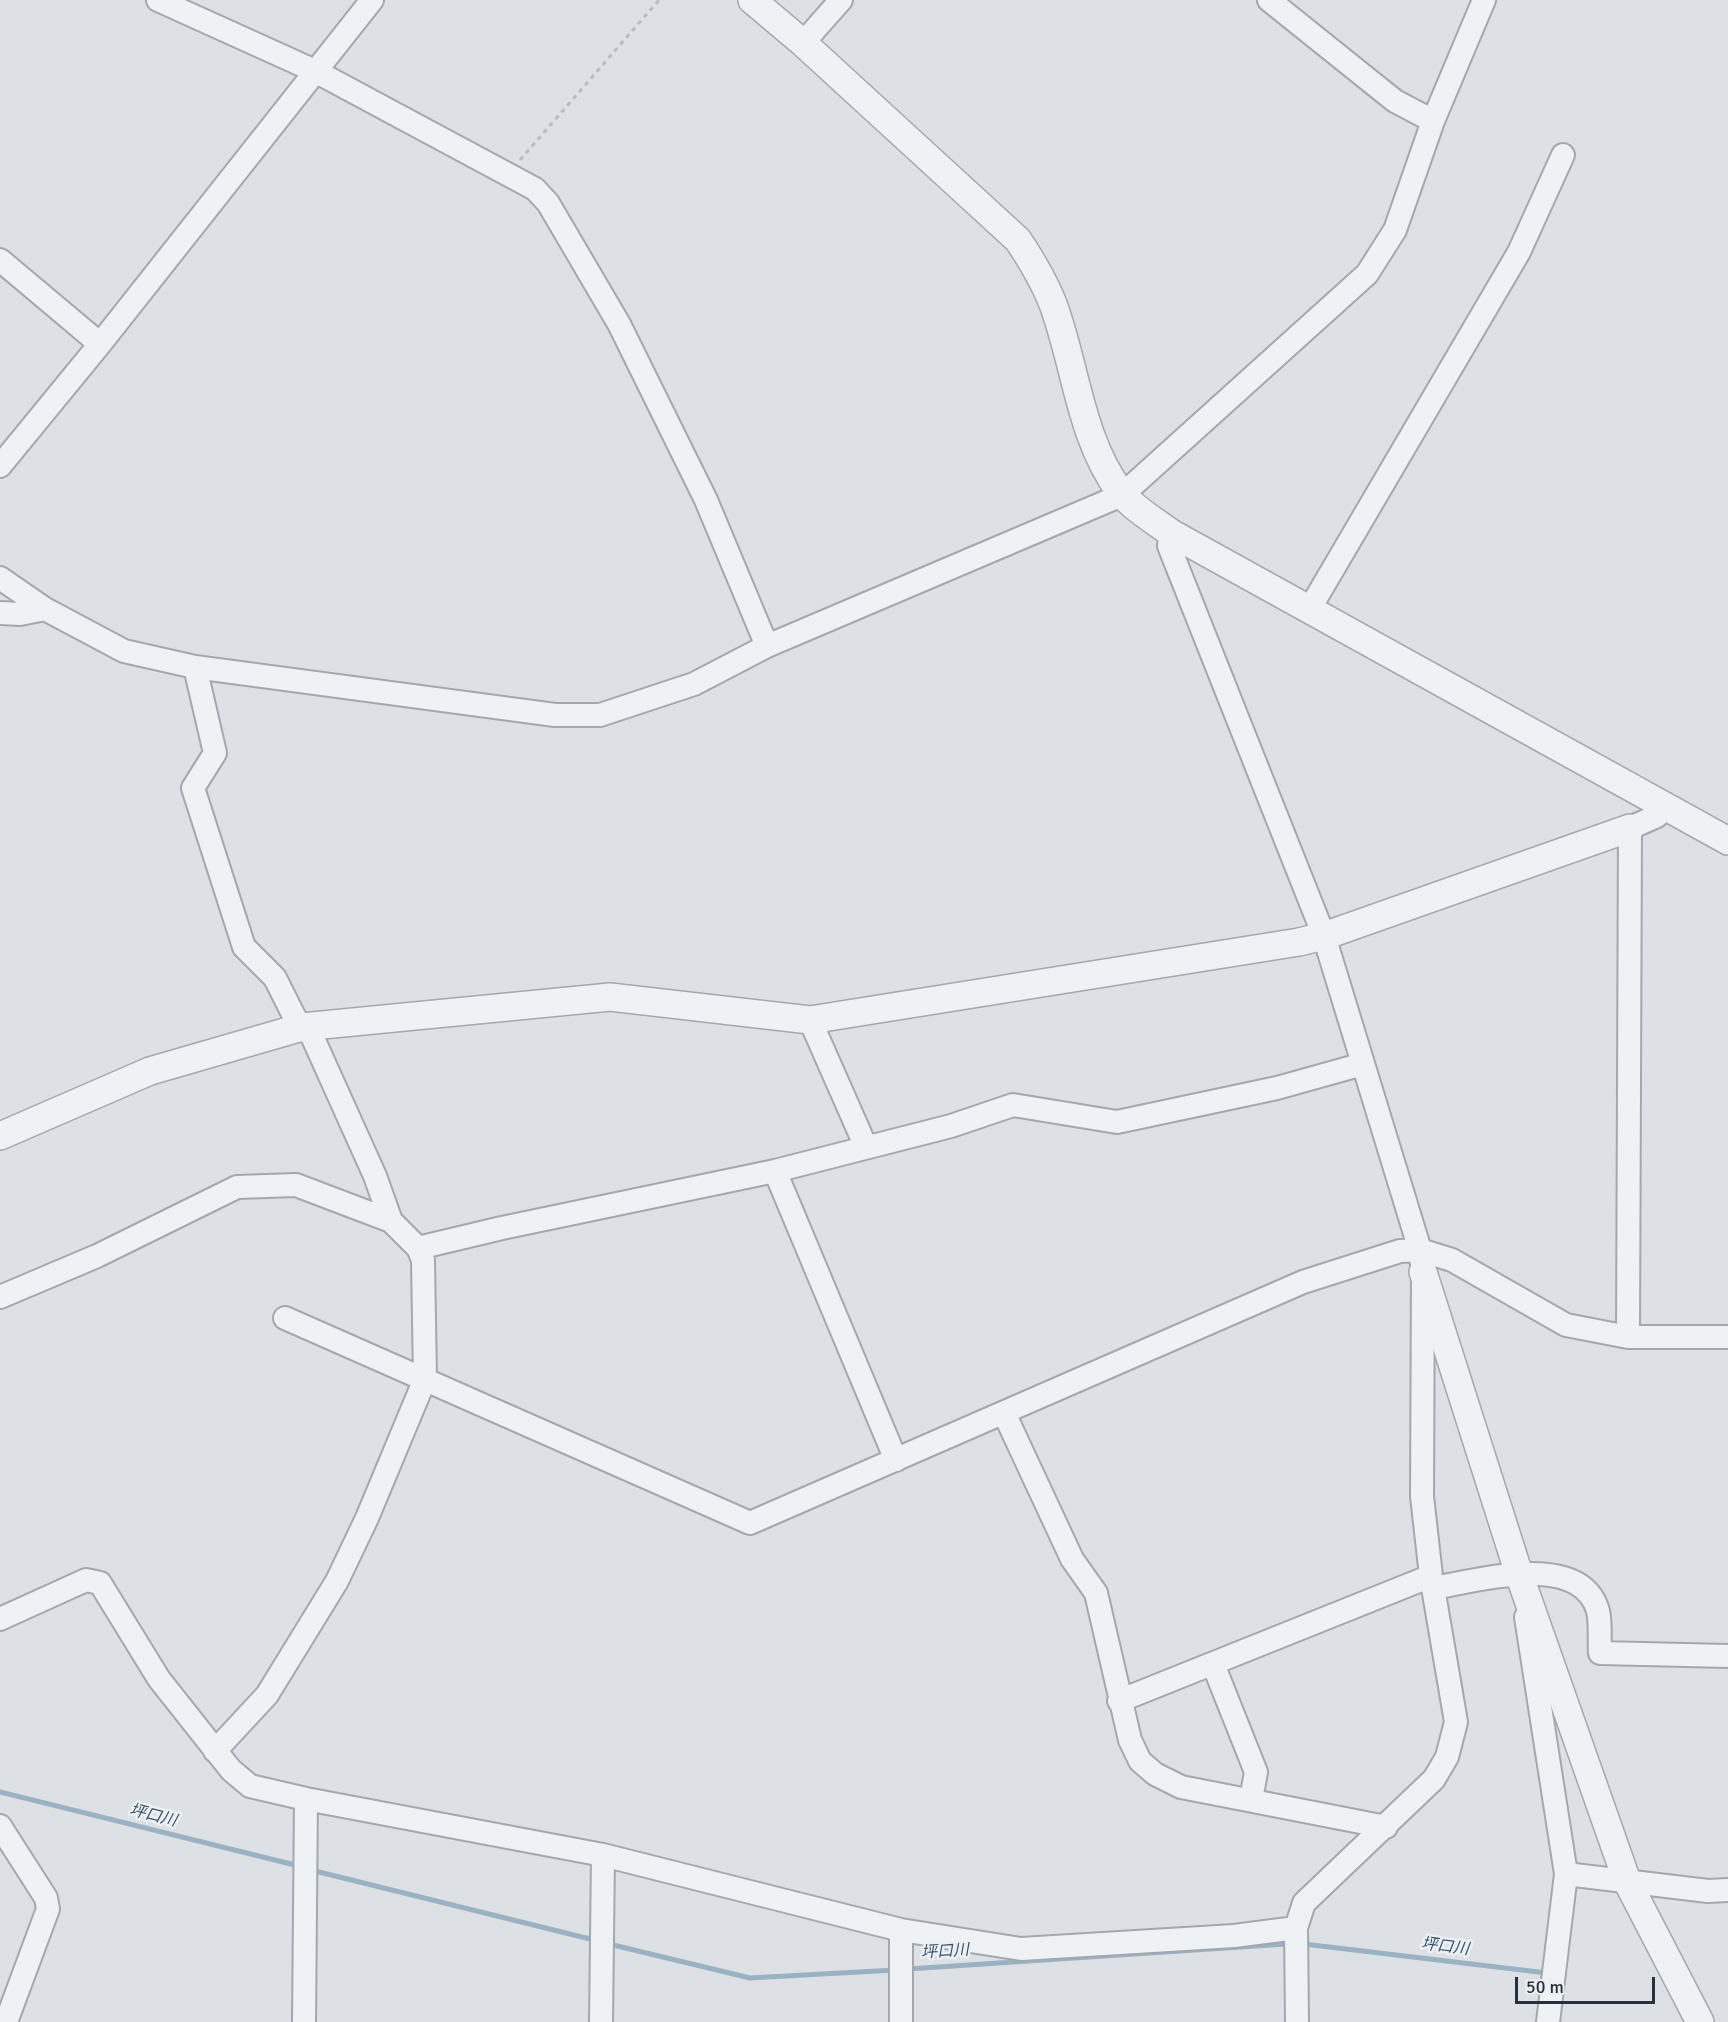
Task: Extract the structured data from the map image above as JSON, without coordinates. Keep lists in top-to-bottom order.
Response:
{
  "water": ["坪口川"],
  "scale_bar": "50 m"
}
